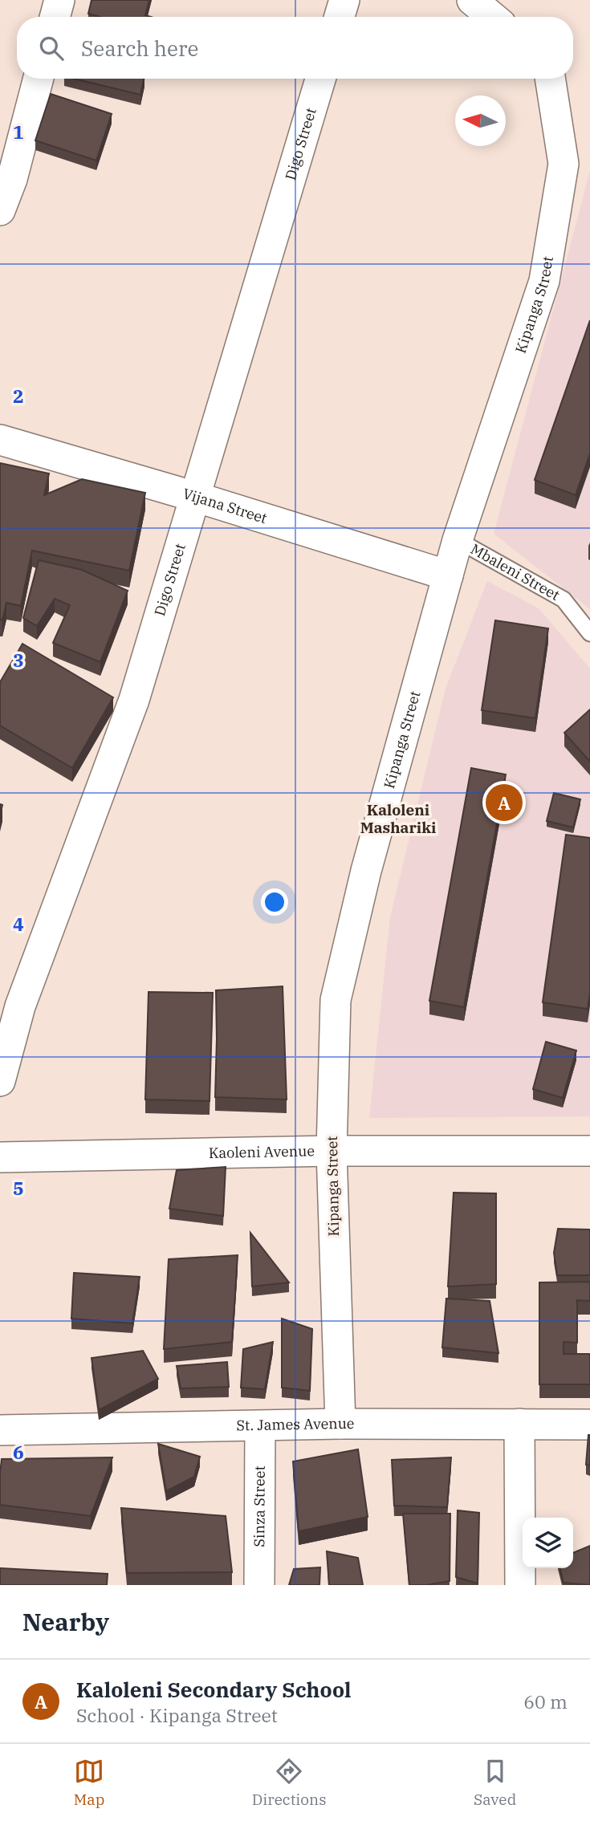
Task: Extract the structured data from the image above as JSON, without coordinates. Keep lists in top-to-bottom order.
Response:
{
  "streets": {
    "street": [
      "Digo Street",
      "Kipanga Street",
      "Vijana Street",
      "Kaoleni Avenue",
      "St. James Avenue",
      "Sinza Street"
    ],
    "lane": ["Mbaleni Street"]
  },
  "crossings": [
    ["Digo Street", "Vijana Street"],
    ["Kipanga Street", "Vijana Street"],
    ["Kipanga Street", "Mbaleni Street"],
    ["Kipanga Street", "Kaoleni Avenue"],
    ["Kipanga Street", "St. James Avenue"],
    ["St. James Avenue", "Sinza Street"]
  ],
  "districts": ["Kaloleni Mashariki"],
  "north": "left",
  "page": {
    "search": "Search here",
    "pins": "A",
    "heading": "Nearby",
    "list": [
      {
        "mark": "A",
        "name": "Kaloleni Secondary School",
        "note": "School · Kipanga Street",
        "value": "60 m"
      }
    ],
    "nav": ["Map", "Directions", "Saved"]
  },
  "grid": {
    "rows": [
      "1",
      "2",
      "3",
      "4",
      "5",
      "6"
    ]
  }
}
